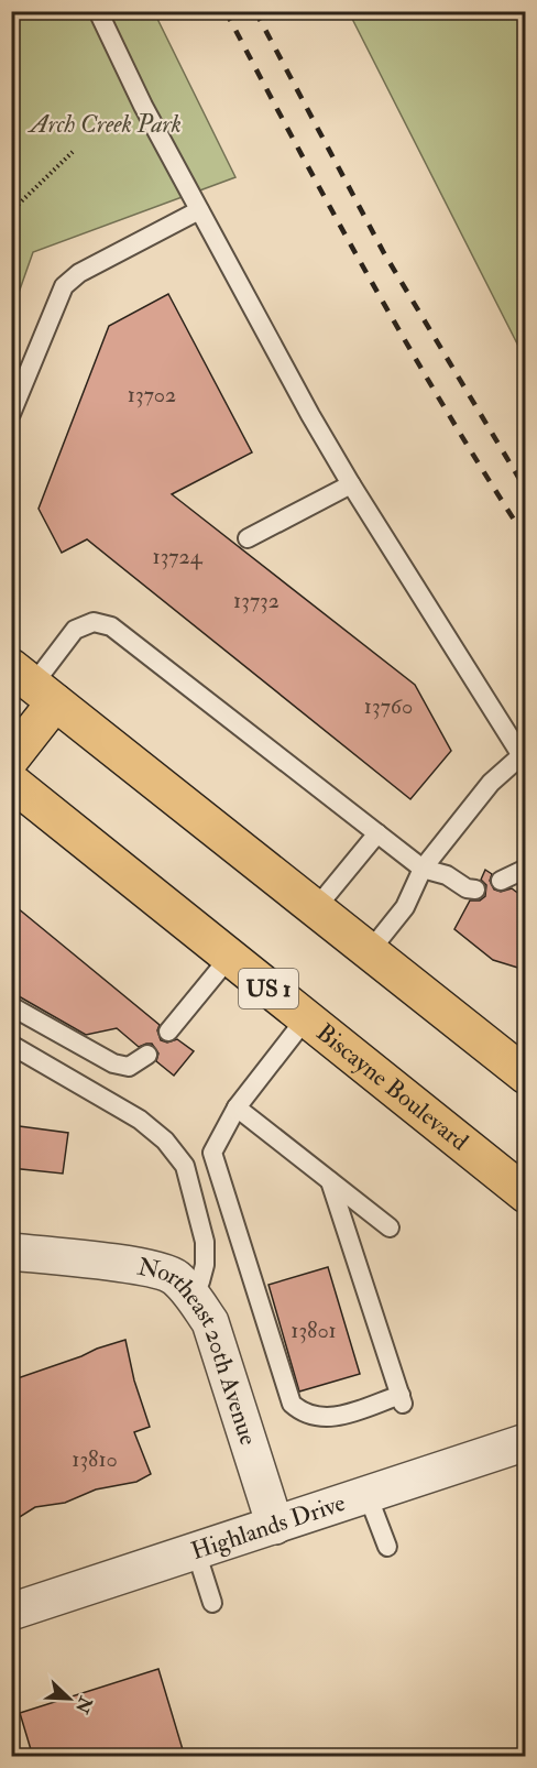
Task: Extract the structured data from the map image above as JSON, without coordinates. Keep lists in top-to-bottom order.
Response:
{
  "streets": {
    "main road": ["US 1", "Biscayne Boulevard"],
    "street": ["Northeast 20th Avenue", "Highlands Drive"]
  },
  "crossings": [
    ["Northeast 20th Avenue", "Highlands Drive"]
  ],
  "parks": ["Arch Creek Park"],
  "house_numbers": [
    "13702",
    "13724",
    "13732",
    "13760",
    "13801",
    "13810"
  ],
  "north": "bottom right"
}
